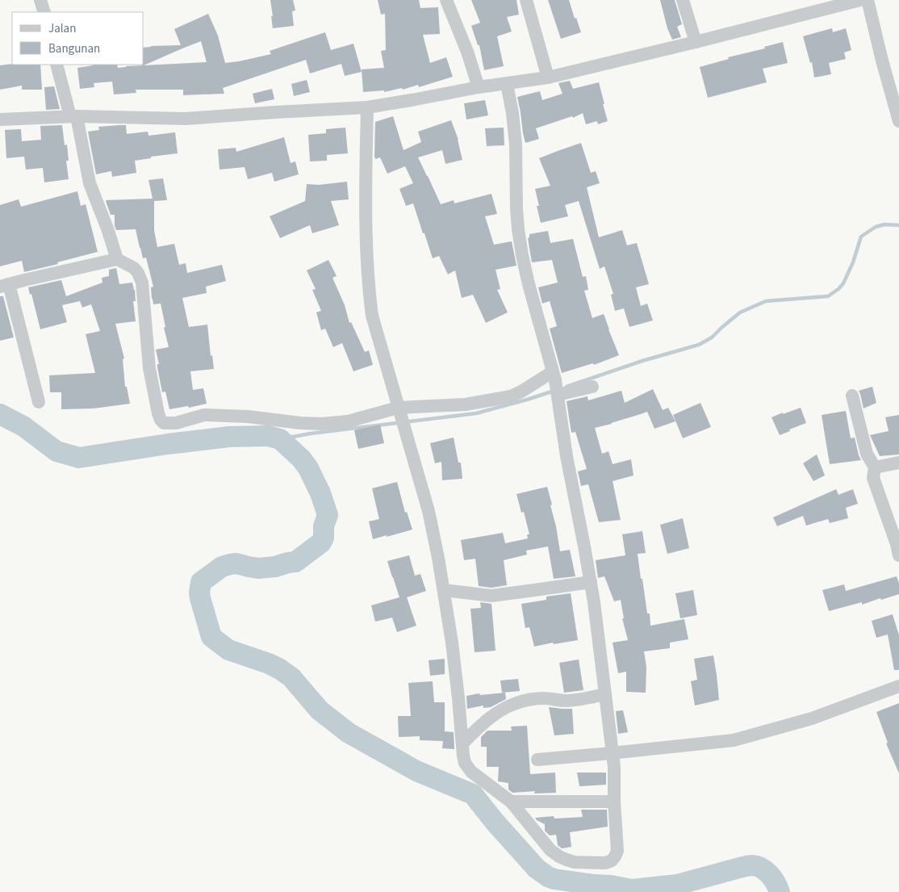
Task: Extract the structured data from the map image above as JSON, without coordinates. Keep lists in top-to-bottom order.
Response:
{
  "legend": ["Jalan", "Bangunan"]
}
